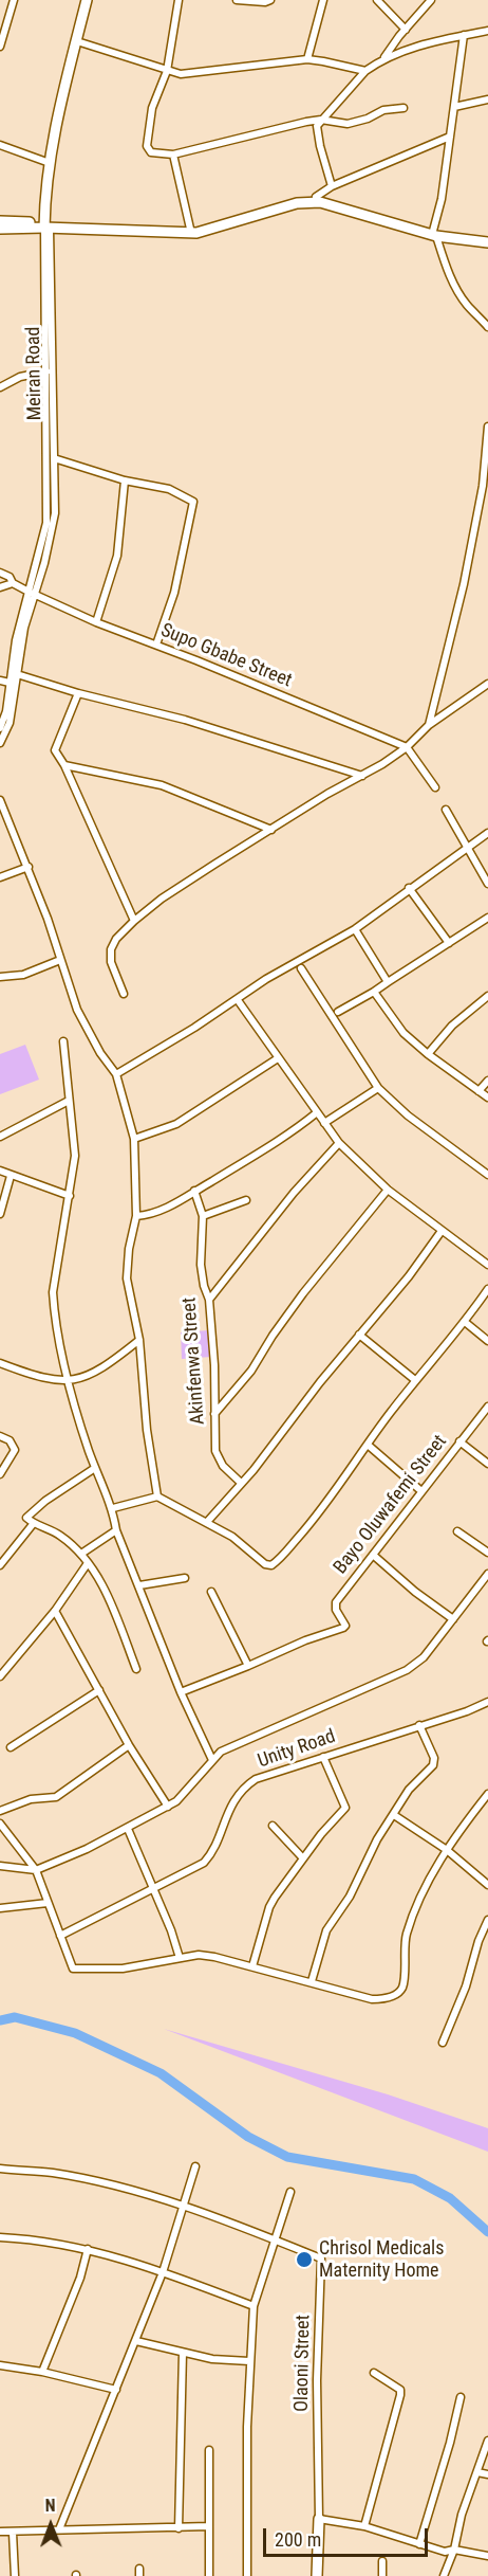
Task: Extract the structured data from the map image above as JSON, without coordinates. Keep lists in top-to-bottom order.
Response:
{
  "streets": {
    "main road": ["Meiran Road"],
    "street": [
      "Supo Gbabe Street",
      "Akinfenwa Street",
      "Bayo Oluwafemi Street",
      "Unity Road",
      "Olaoni Street"
    ]
  },
  "crossings": [
    ["Meiran Road", "Supo Gbabe Street"]
  ],
  "places": ["Chrisol Medicals Maternity Home"],
  "scale_bar": "200 m",
  "north": "top"
}
